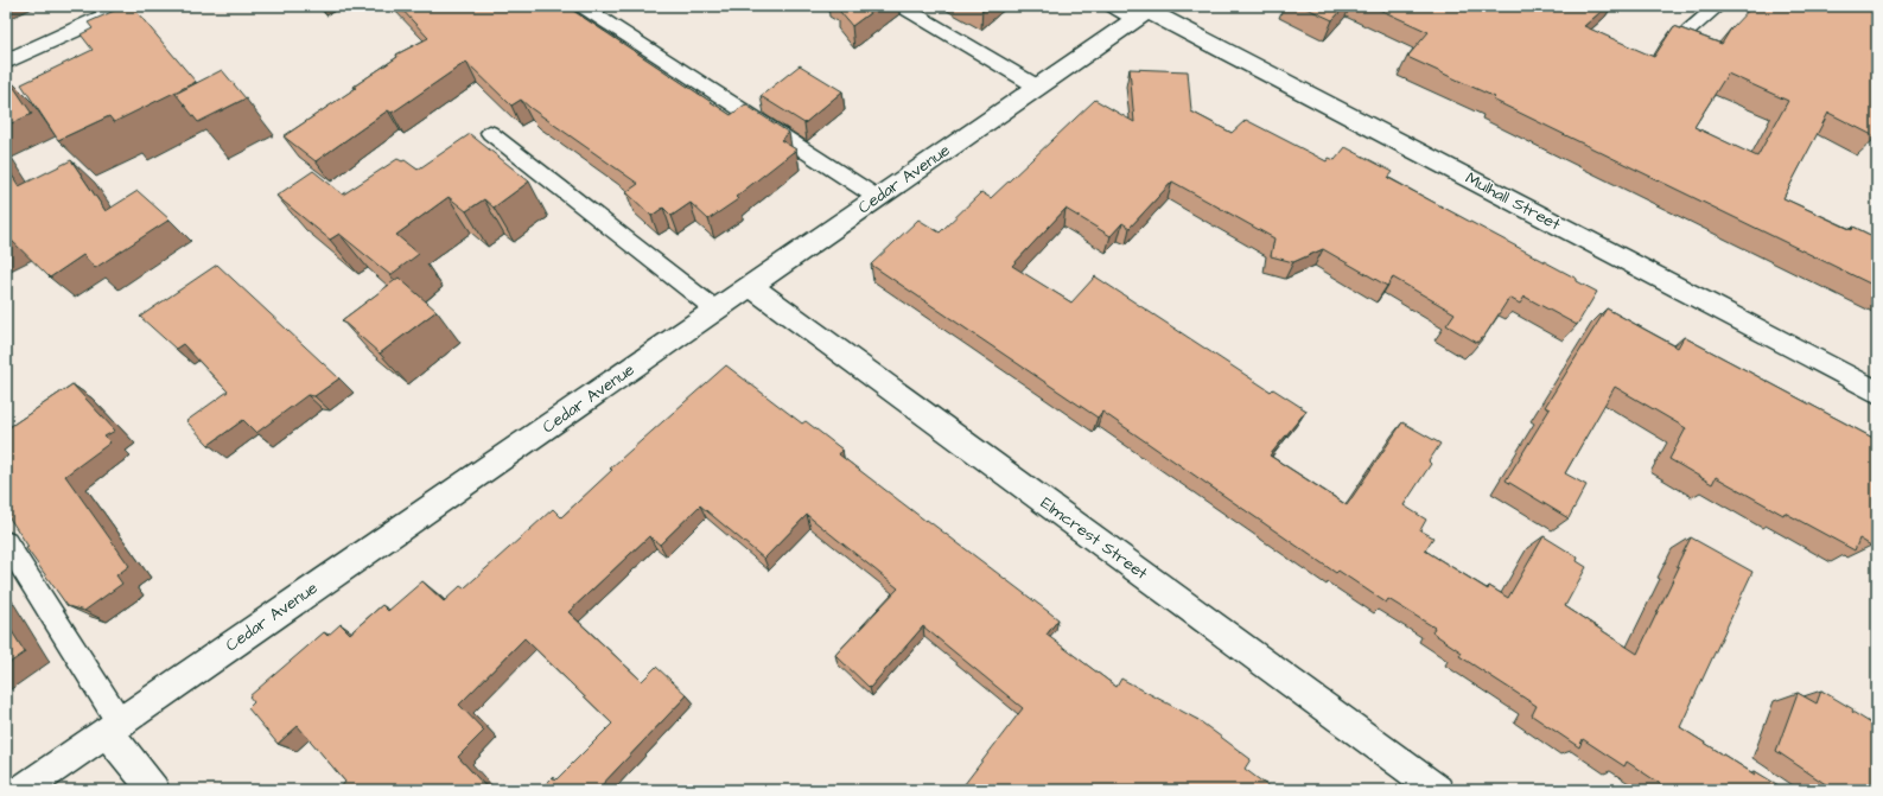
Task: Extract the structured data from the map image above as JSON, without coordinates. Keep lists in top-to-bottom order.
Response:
{
  "streets": {
    "street": ["Cedar Avenue", "Mulhall Street", "Elmcrest Street"]
  },
  "crossings": [
    ["Cedar Avenue", "Mulhall Street"],
    ["Cedar Avenue", "Elmcrest Street"]
  ]
}
